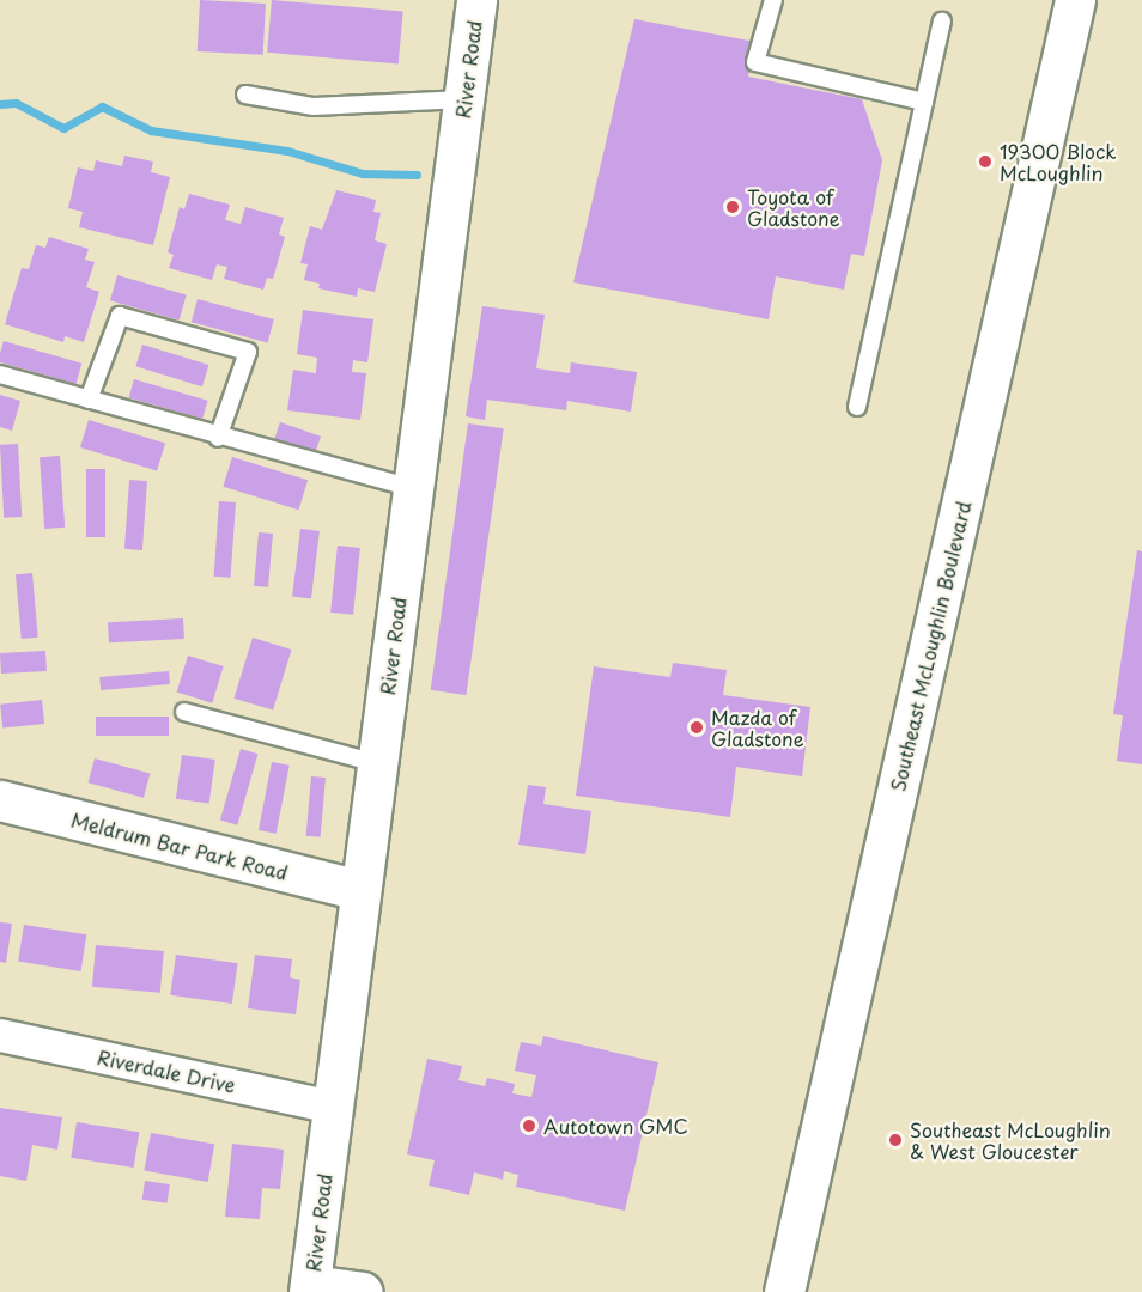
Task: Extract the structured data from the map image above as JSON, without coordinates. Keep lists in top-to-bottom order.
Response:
{
  "streets": {
    "street": [
      "River Road",
      "Southeast McLoughlin Boulevard",
      "Meldrum Bar Park Road",
      "Riverdale Drive"
    ]
  },
  "crossings": [
    ["River Road", "Meldrum Bar Park Road"],
    ["River Road", "Riverdale Drive"]
  ],
  "places": [
    "19300 Block McLoughlin",
    "Toyota of Gladstone",
    "Mazda of Gladstone",
    "Autotown GMC",
    "Southeast McLoughlin & West Gloucester"
  ]
}
